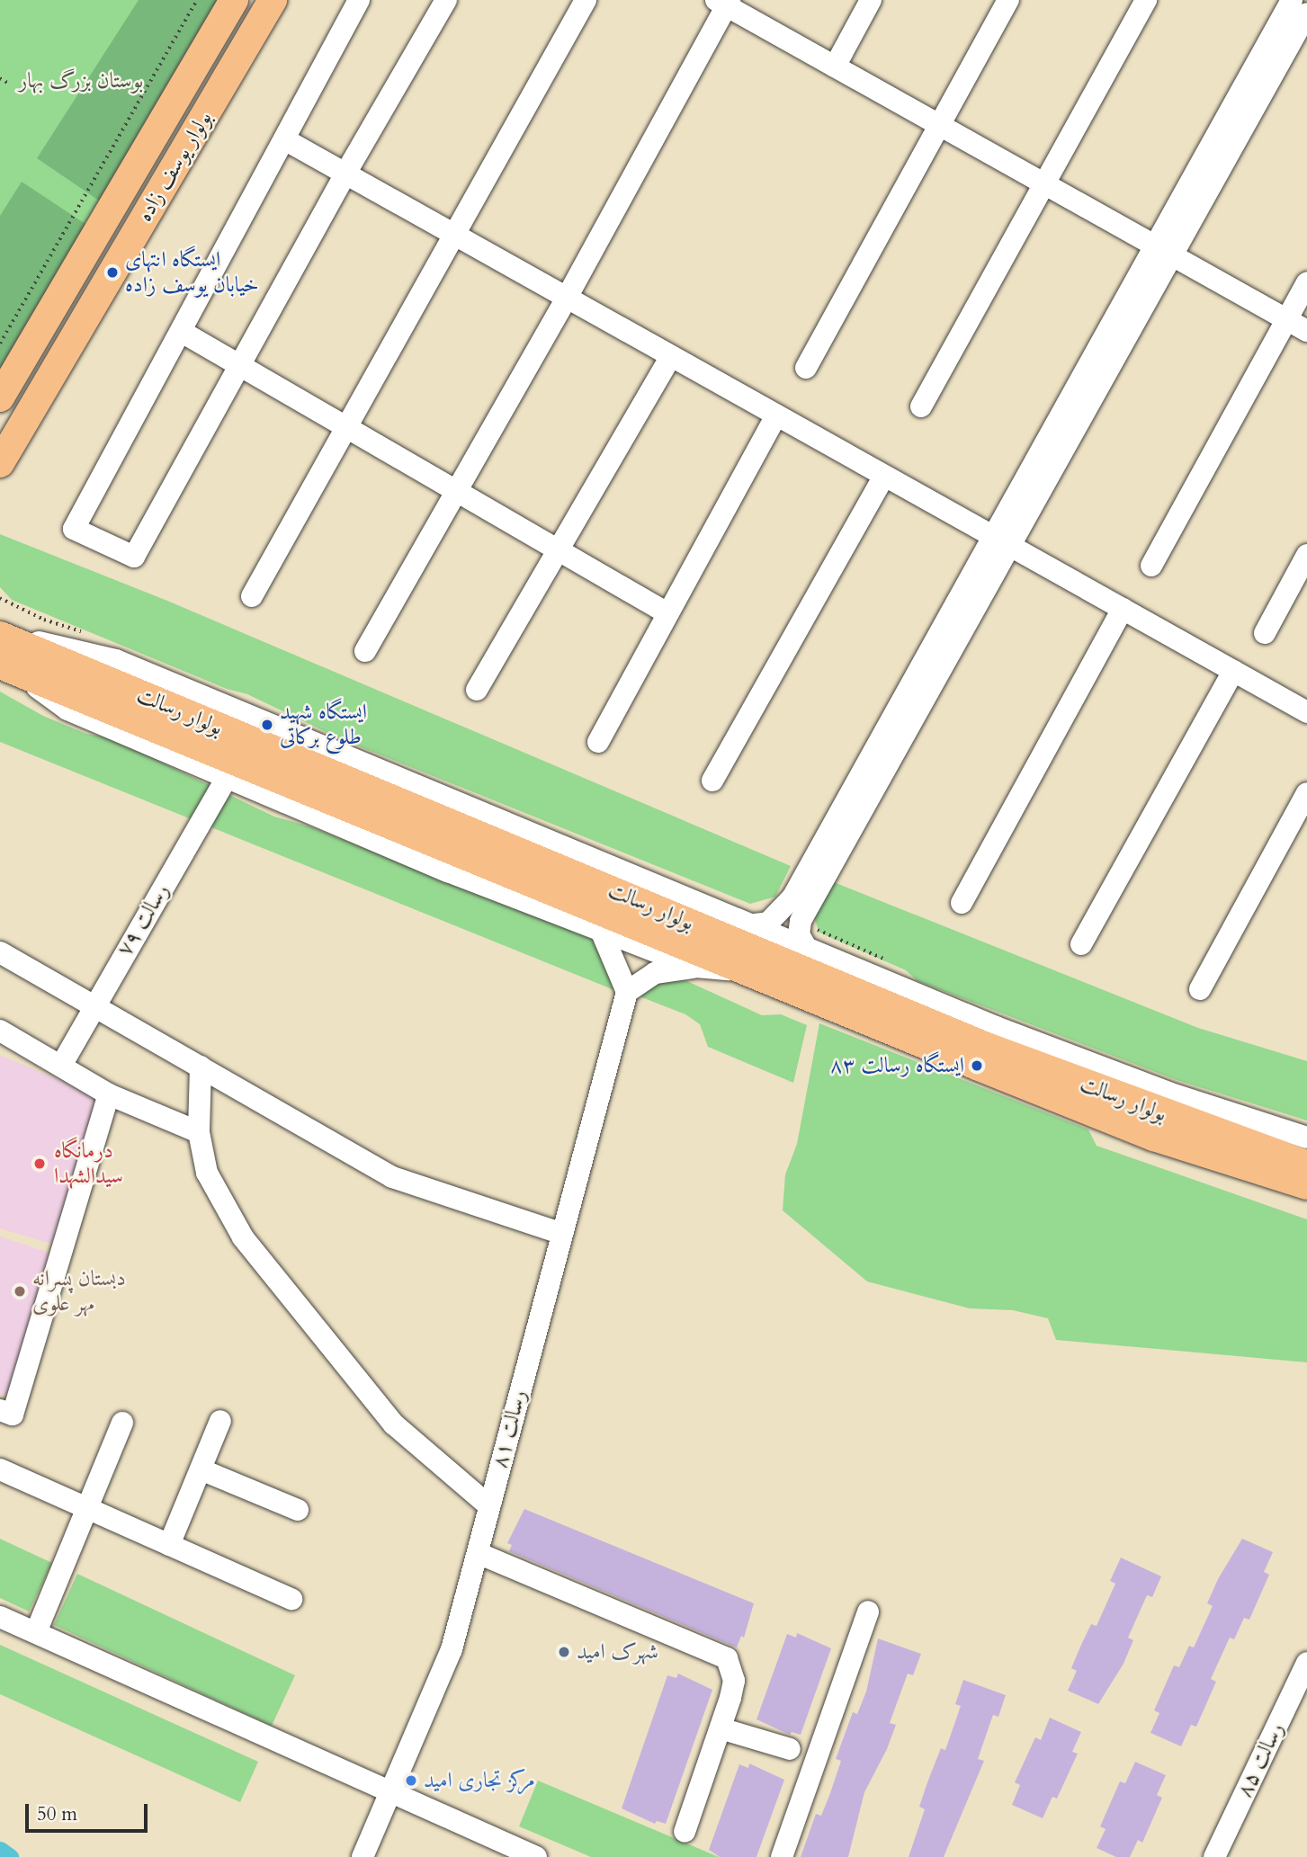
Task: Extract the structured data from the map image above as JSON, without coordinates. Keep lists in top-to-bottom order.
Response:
{
  "streets": {
    "main road": ["بولوار یوسف زاده", "بولوار رسالت"],
    "street": ["رسالت ۷۹", "رسالت ۸۱", "رسالت ۸۵"]
  },
  "parks": ["بوستان بزرگ بهار"],
  "places": [
    "ایستگاه انتهای خیابان یوسف زاده",
    "ایستگاه شهید طلوع برکاتی",
    "ایستگاه رسالت ۸۳",
    "درمانگاه سیدالشهدا",
    "دبستان پسرانه مهر علوی",
    "شهرک امید",
    "مرکز تجاری امید"
  ],
  "scale_bar": "50 m"
}
